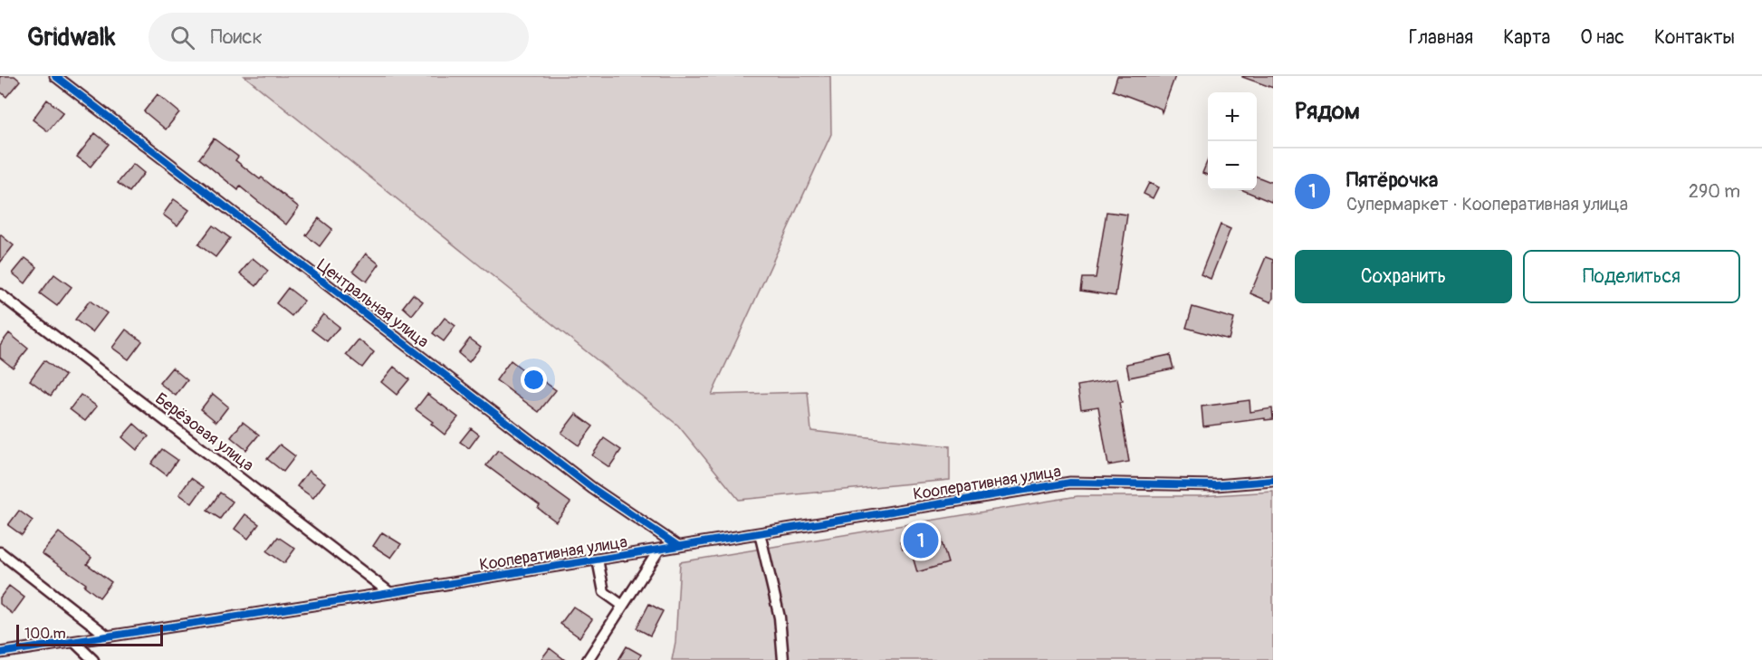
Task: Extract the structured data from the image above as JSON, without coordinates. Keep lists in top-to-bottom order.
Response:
{
  "streets": {
    "street": ["Центральная улица", "Берёзовая улица", "Кооперативная улица"]
  },
  "crossings": [
    ["Центральная улица", "Кооперативная улица"],
    ["Берёзовая улица", "Кооперативная улица"]
  ],
  "scale_bar": "100 m",
  "page": {
    "header": "Gridwalk",
    "search": "Поиск",
    "nav": [
      "Главная",
      "Карта",
      "О нас",
      "Контакты"
    ],
    "heading": "Рядом",
    "map_buttons": ["+", "−"],
    "list": [
      {
        "mark": "1",
        "name": "Пятёрочка",
        "note": "Супермаркет · Кооперативная улица",
        "value": "290 m"
      }
    ],
    "buttons": ["Сохранить", "Поделиться"],
    "pins": "1",
    "scale": "100 m"
  }
}
